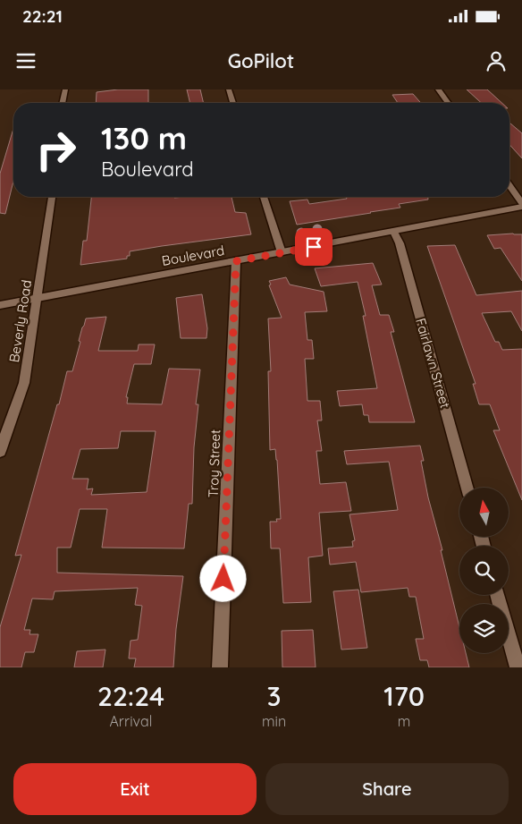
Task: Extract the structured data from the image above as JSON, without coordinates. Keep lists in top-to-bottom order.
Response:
{
  "streets": {
    "street": [
      "Boulevard",
      "Beverly Road",
      "Fairlawn Street",
      "Troy Street"
    ]
  },
  "crossings": [
    ["Boulevard", "Beverly Road"],
    ["Boulevard", "Fairlawn Street"],
    ["Boulevard", "Troy Street"]
  ],
  "north": "top",
  "page": {
    "status": "22:21",
    "header": "GoPilot",
    "turn": ["130 m", "Boulevard"],
    "eta": [
      "22:24",
      "Arrival",
      "3",
      "min",
      "170",
      "m"
    ],
    "buttons": ["Exit", "Share"]
  }
}
